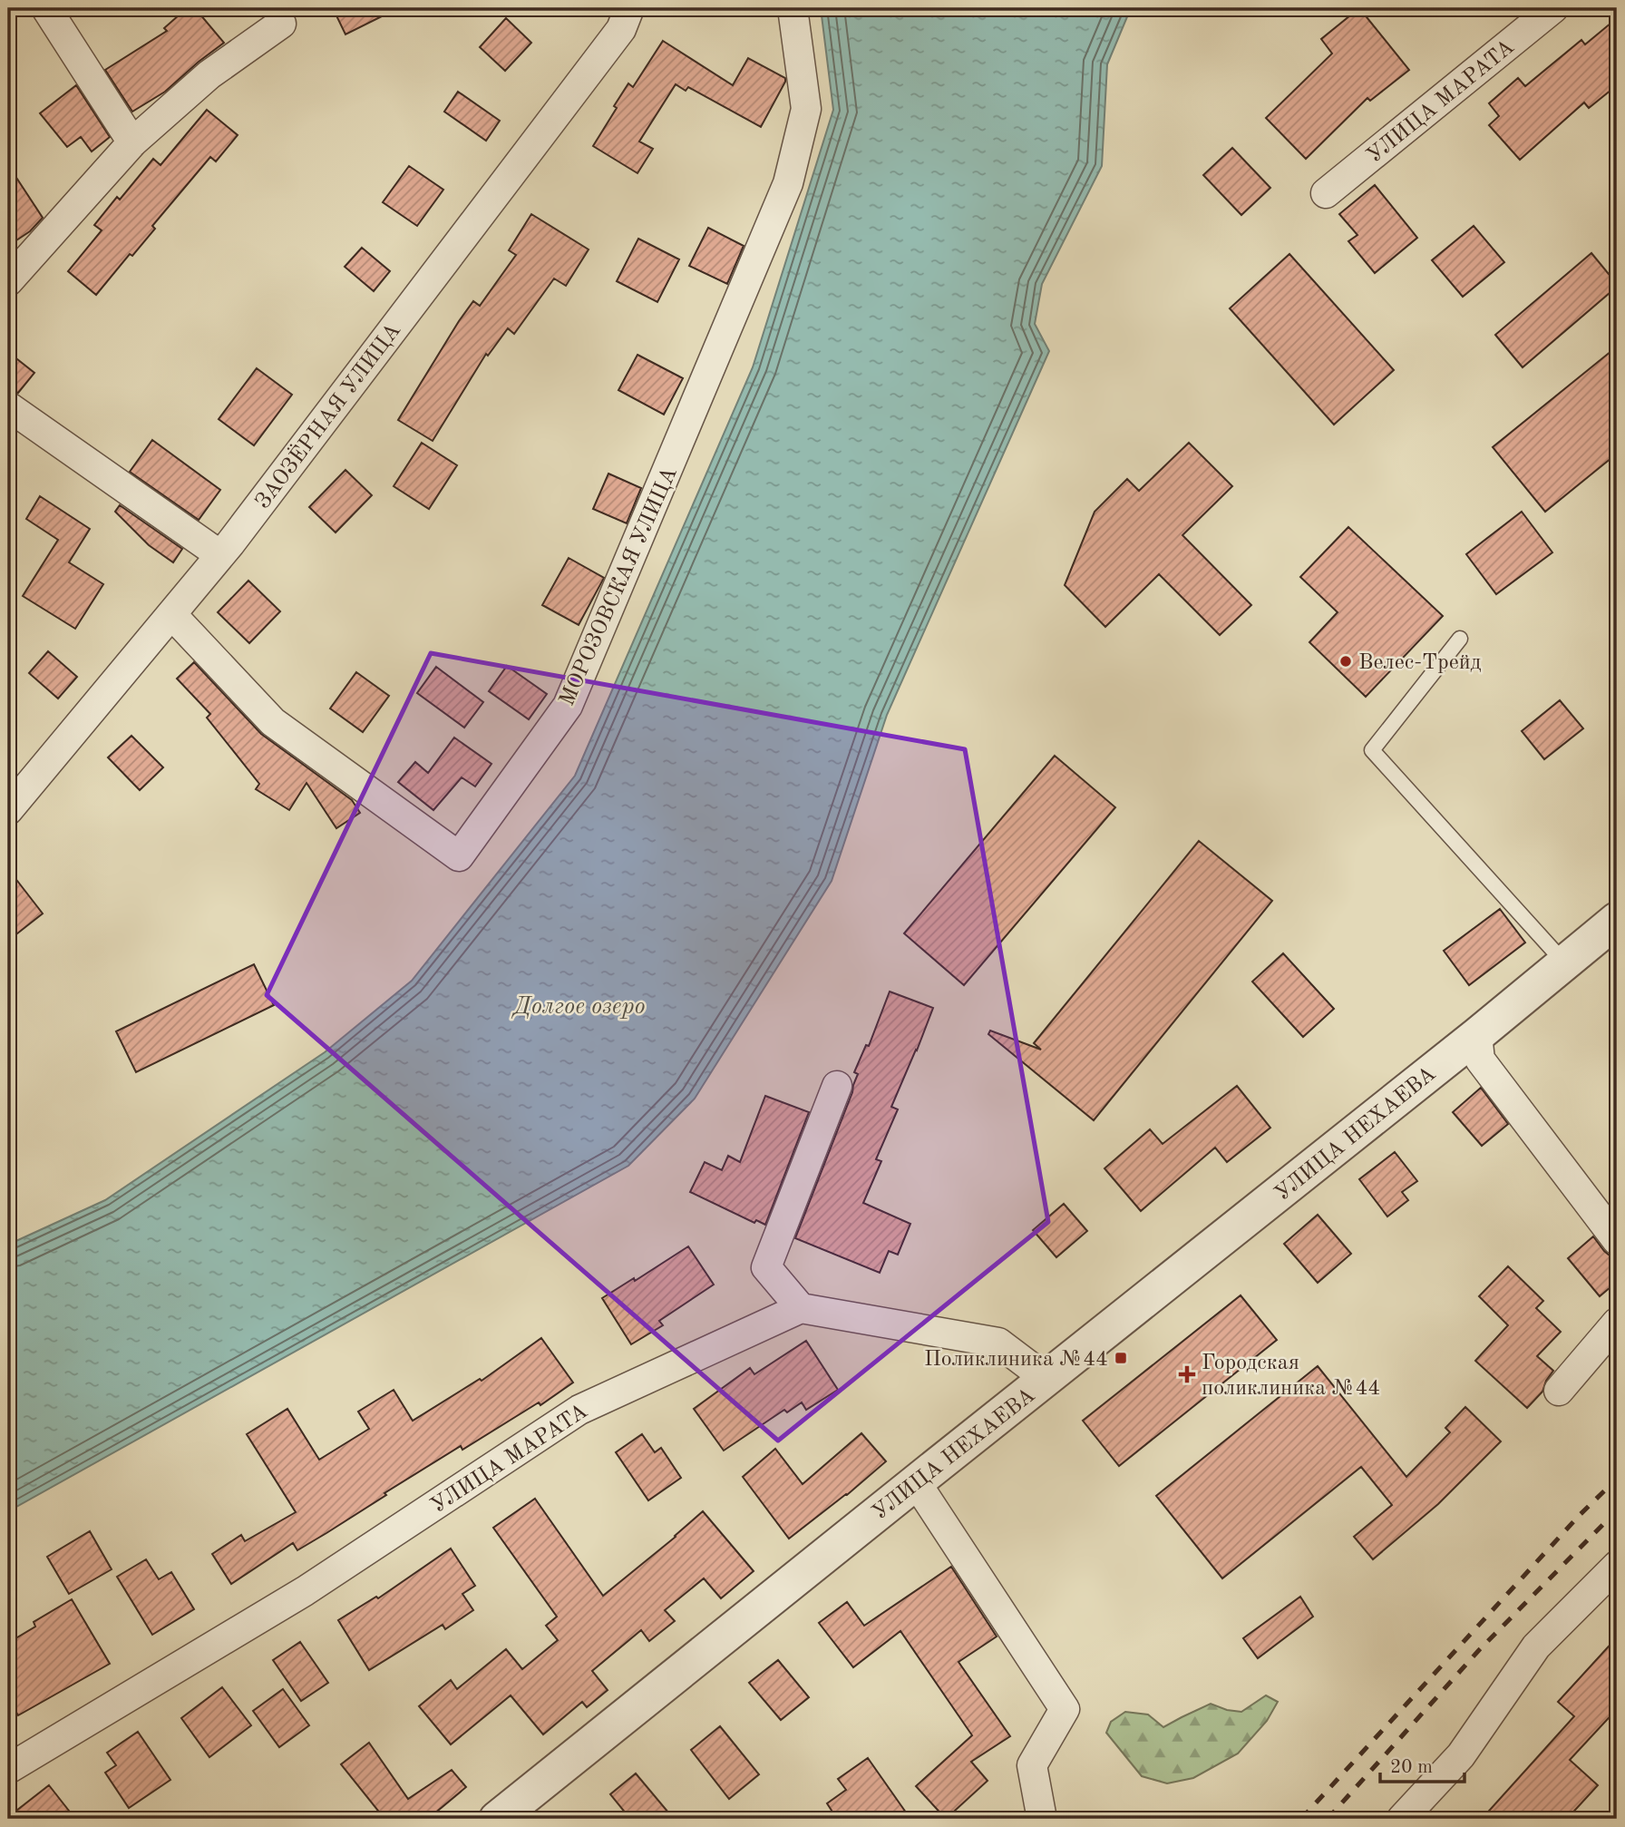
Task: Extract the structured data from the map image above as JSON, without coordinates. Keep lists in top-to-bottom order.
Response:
{
  "streets": {
    "street": [
      "УЛИЦА МАРАТА",
      "ЗАОЗЁРНАЯ УЛИЦА",
      "МОРОЗОВСКАЯ УЛИЦА",
      "УЛИЦА НЕХАЕВА"
    ]
  },
  "crossings": [
    ["ЗАОЗЁРНАЯ УЛИЦА", "МОРОЗОВСКАЯ УЛИЦА"]
  ],
  "water": ["Долгое озеро"],
  "places": {
    "other": ["Велес-Трейд"],
    "transit": ["Поликлиника №44"],
    "health": ["Городская поликлиника №44"]
  },
  "scale_bar": "20 m"
}
